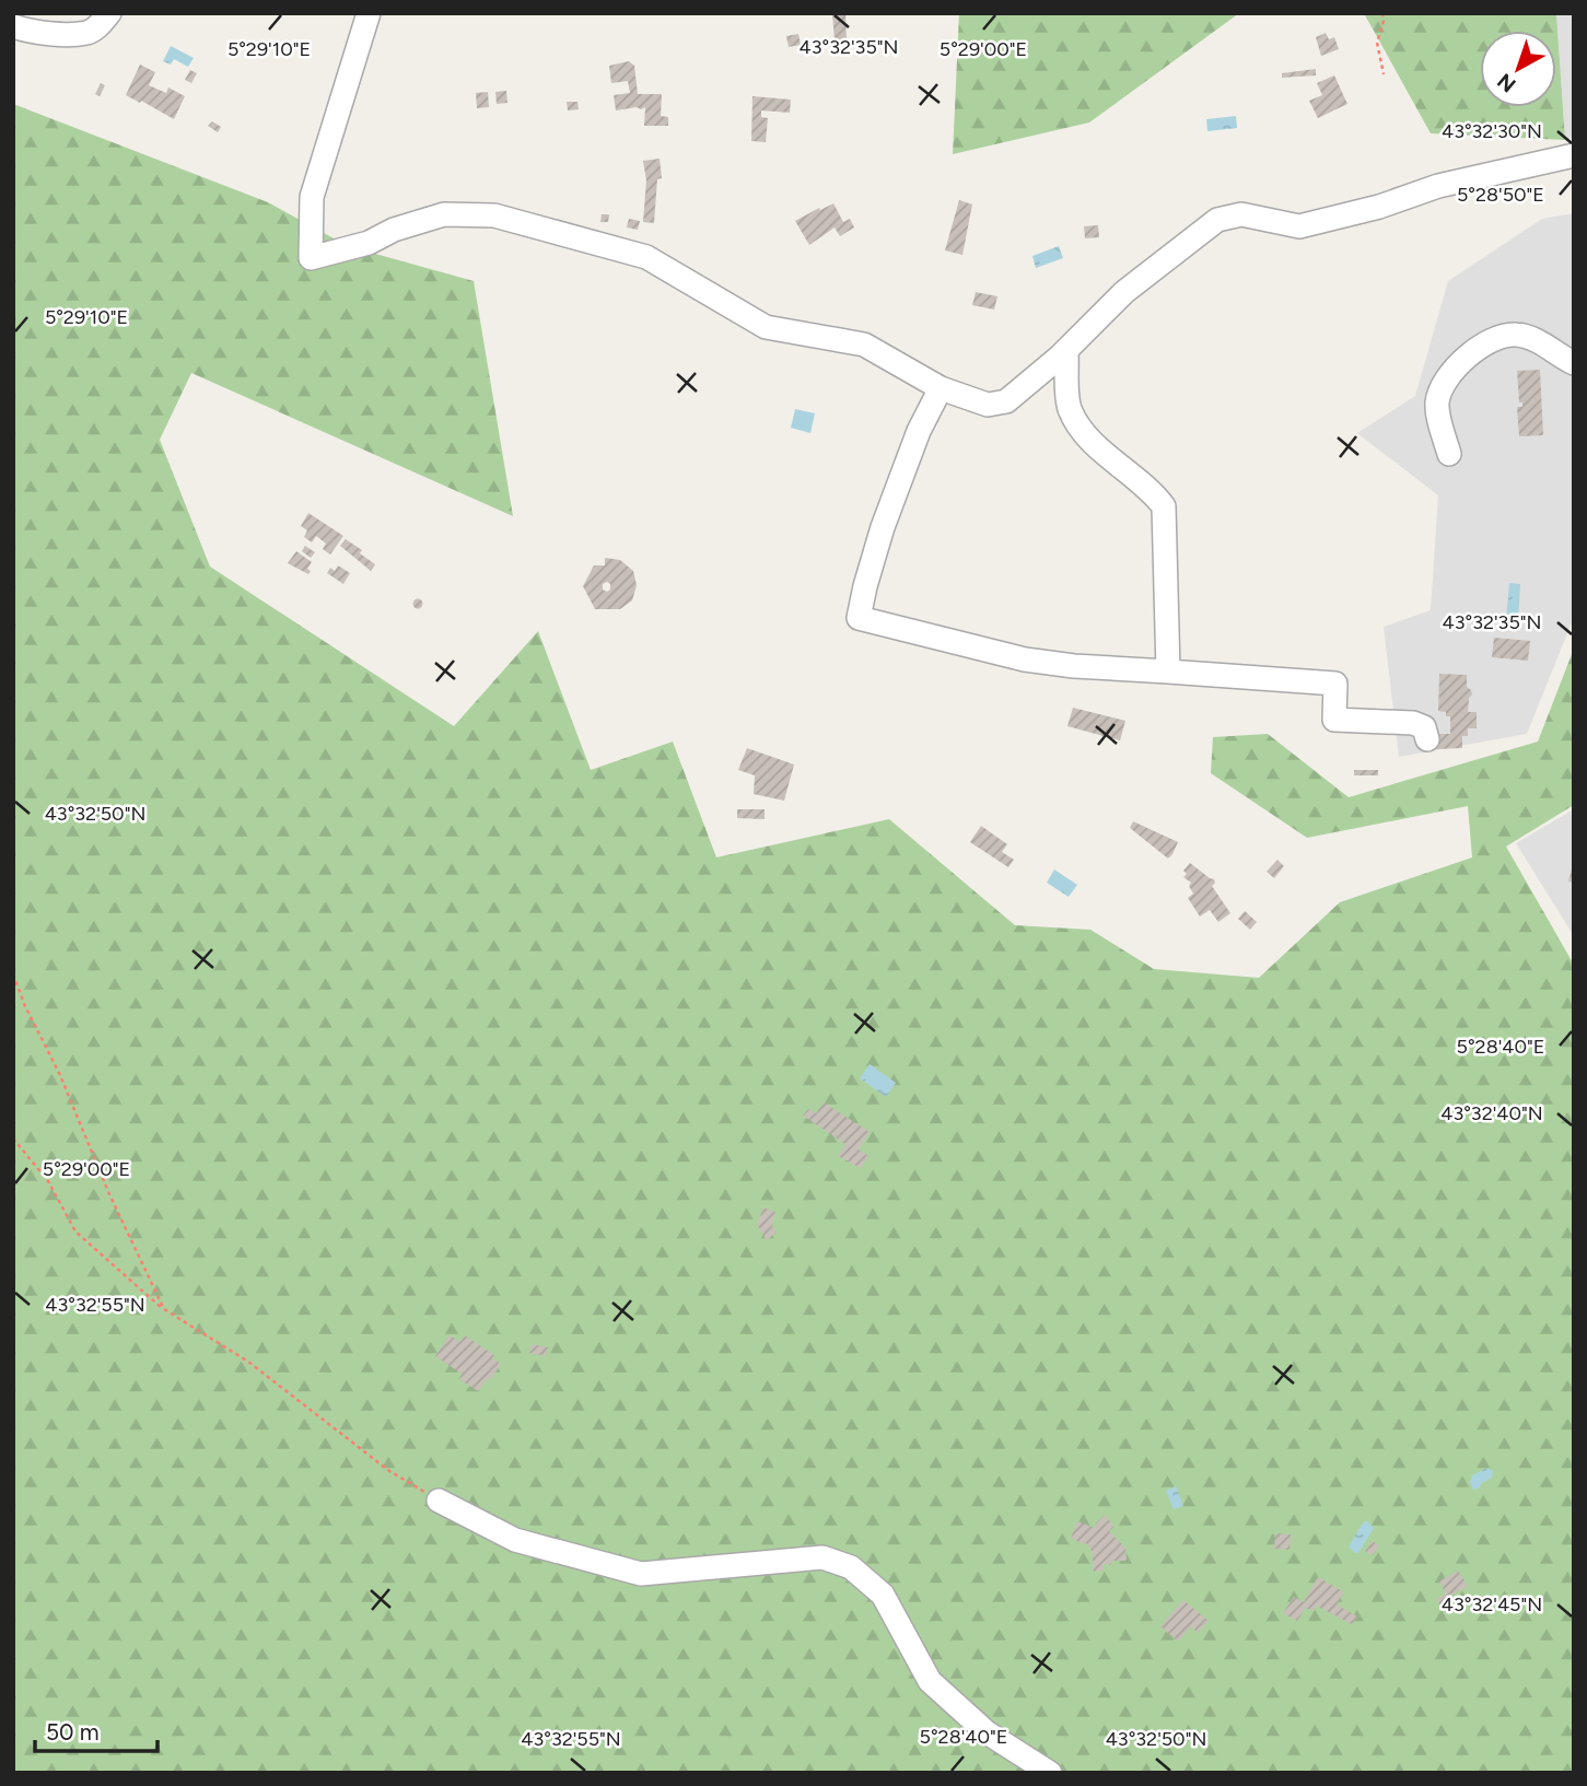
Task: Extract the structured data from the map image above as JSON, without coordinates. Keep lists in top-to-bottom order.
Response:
{
  "scale_bar": "50 m",
  "north": "bottom left",
  "coordinates": [
    "43°32'35\"N",
    "5°29'10\"E",
    "5°29'00\"E",
    "43°32'30\"N",
    "5°28'50\"E",
    "43°32'50\"N",
    "5°28'40\"E",
    "43°32'40\"N",
    "43°32'55\"N",
    "43°32'45\"N"
  ]
}
